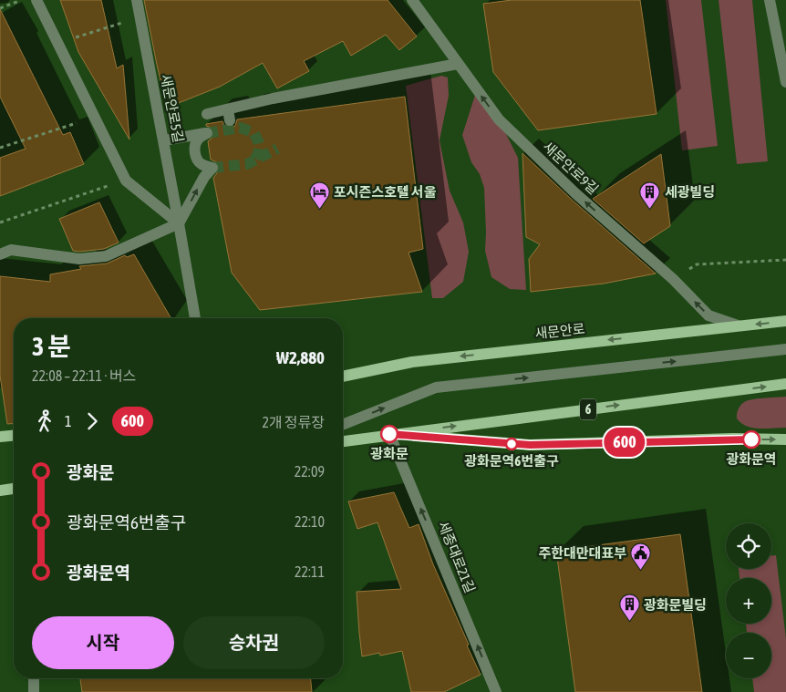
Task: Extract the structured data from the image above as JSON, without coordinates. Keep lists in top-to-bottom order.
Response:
{
  "streets": {
    "main road": ["새문안로", "6"],
    "street": ["새문안로5길", "새문안로9길", "세종대로21길"]
  },
  "crossings": [
    ["새문안로9길", "새문안로"],
    ["6", "세종대로21길"]
  ],
  "one_way": ["새문안로9길", "세종대로21길"],
  "places": {
    "hotel": ["포시즌스호텔 서울"],
    "building": ["세광빌딩", "광화문빌딩"],
    "other": ["광화문", "광화문역", "광화문역6번출구"],
    "public building": ["주한대만대표부"]
  },
  "lines": ["bus line 600"],
  "page": {
    "on_map": "600",
    "heading": ["3 분", "22:08 – 22:11 · 버스", "₩2,880"],
    "legs": ["1", "600", "2개 정류장"],
    "list": [
      {
        "name": "광화문",
        "value": "22:09"
      },
      {
        "name": "광화문역6번출구",
        "value": "22:10"
      },
      {
        "name": "광화문역",
        "value": "22:11"
      }
    ],
    "map_buttons": ["+", "−"],
    "buttons": ["시작", "승차권"]
  }
}
